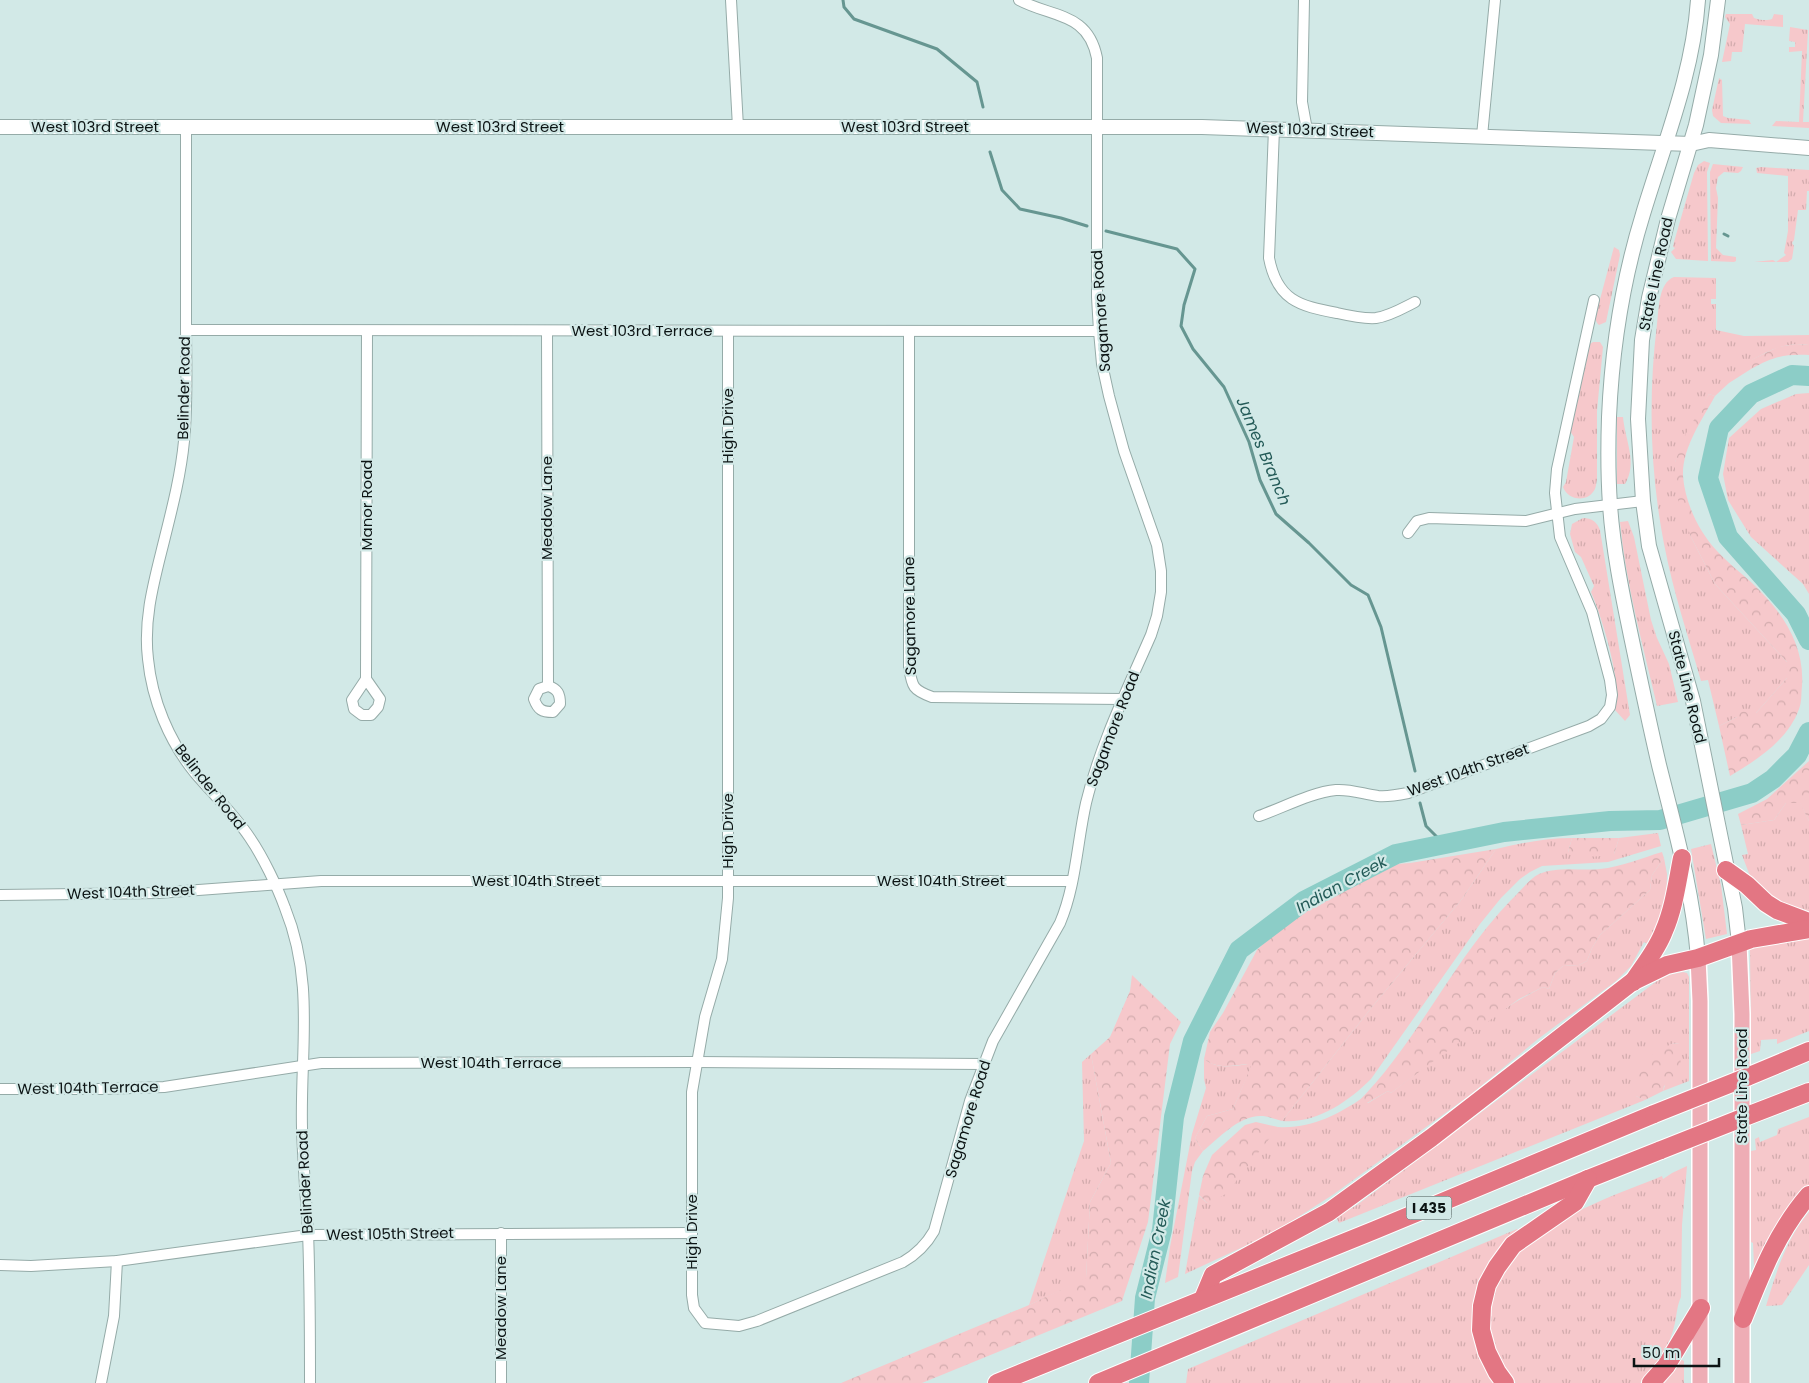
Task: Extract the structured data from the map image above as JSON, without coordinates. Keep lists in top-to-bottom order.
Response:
{
  "streets": {
    "highway": ["I 435"],
    "main road": ["West 103rd Street", "State Line Road"],
    "street": [
      "Sagamore Road",
      "West 103rd Terrace",
      "Belinder Road",
      "High Drive",
      "Manor Road",
      "Meadow Lane",
      "Sagamore Lane",
      "West 104th Street",
      "West 104th Terrace",
      "West 105th Street"
    ]
  },
  "crossings": [
    ["West 103rd Street", "State Line Road"],
    ["West 103rd Street", "Sagamore Road"],
    ["West 103rd Street", "Belinder Road"],
    ["Sagamore Road", "West 103rd Terrace"],
    ["Sagamore Road", "High Drive"],
    ["Sagamore Road", "Sagamore Lane"],
    ["Sagamore Road", "West 104th Street"],
    ["Sagamore Road", "West 104th Terrace"],
    ["West 103rd Terrace", "Belinder Road"],
    ["West 103rd Terrace", "High Drive"],
    ["West 103rd Terrace", "Manor Road"],
    ["West 103rd Terrace", "Meadow Lane"],
    ["West 103rd Terrace", "Sagamore Lane"],
    ["Belinder Road", "West 104th Street"],
    ["Belinder Road", "West 104th Terrace"],
    ["Belinder Road", "West 105th Street"],
    ["High Drive", "West 104th Street"],
    ["High Drive", "West 104th Terrace"],
    ["High Drive", "West 105th Street"],
    ["Meadow Lane", "West 105th Street"]
  ],
  "water": ["James Branch", "Indian Creek"],
  "scale_bar": "50 m"
}
